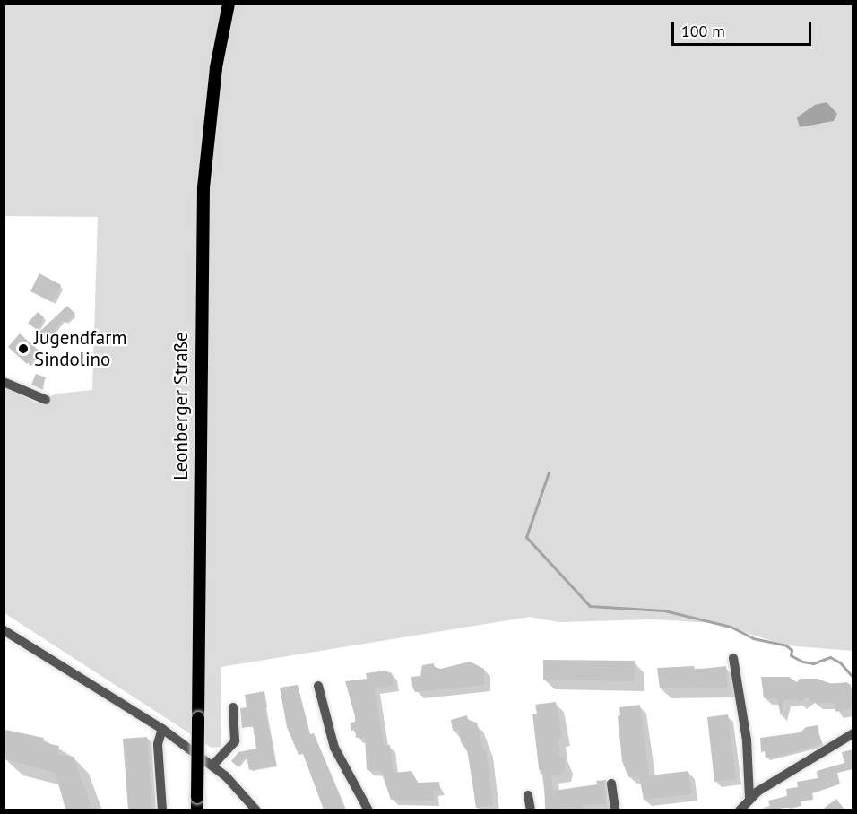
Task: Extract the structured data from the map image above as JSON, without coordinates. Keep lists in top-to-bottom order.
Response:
{
  "streets": {
    "main road": ["Leonberger Straße"]
  },
  "places": ["Jugendfarm Sindolino"],
  "scale_bar": "100 m"
}
